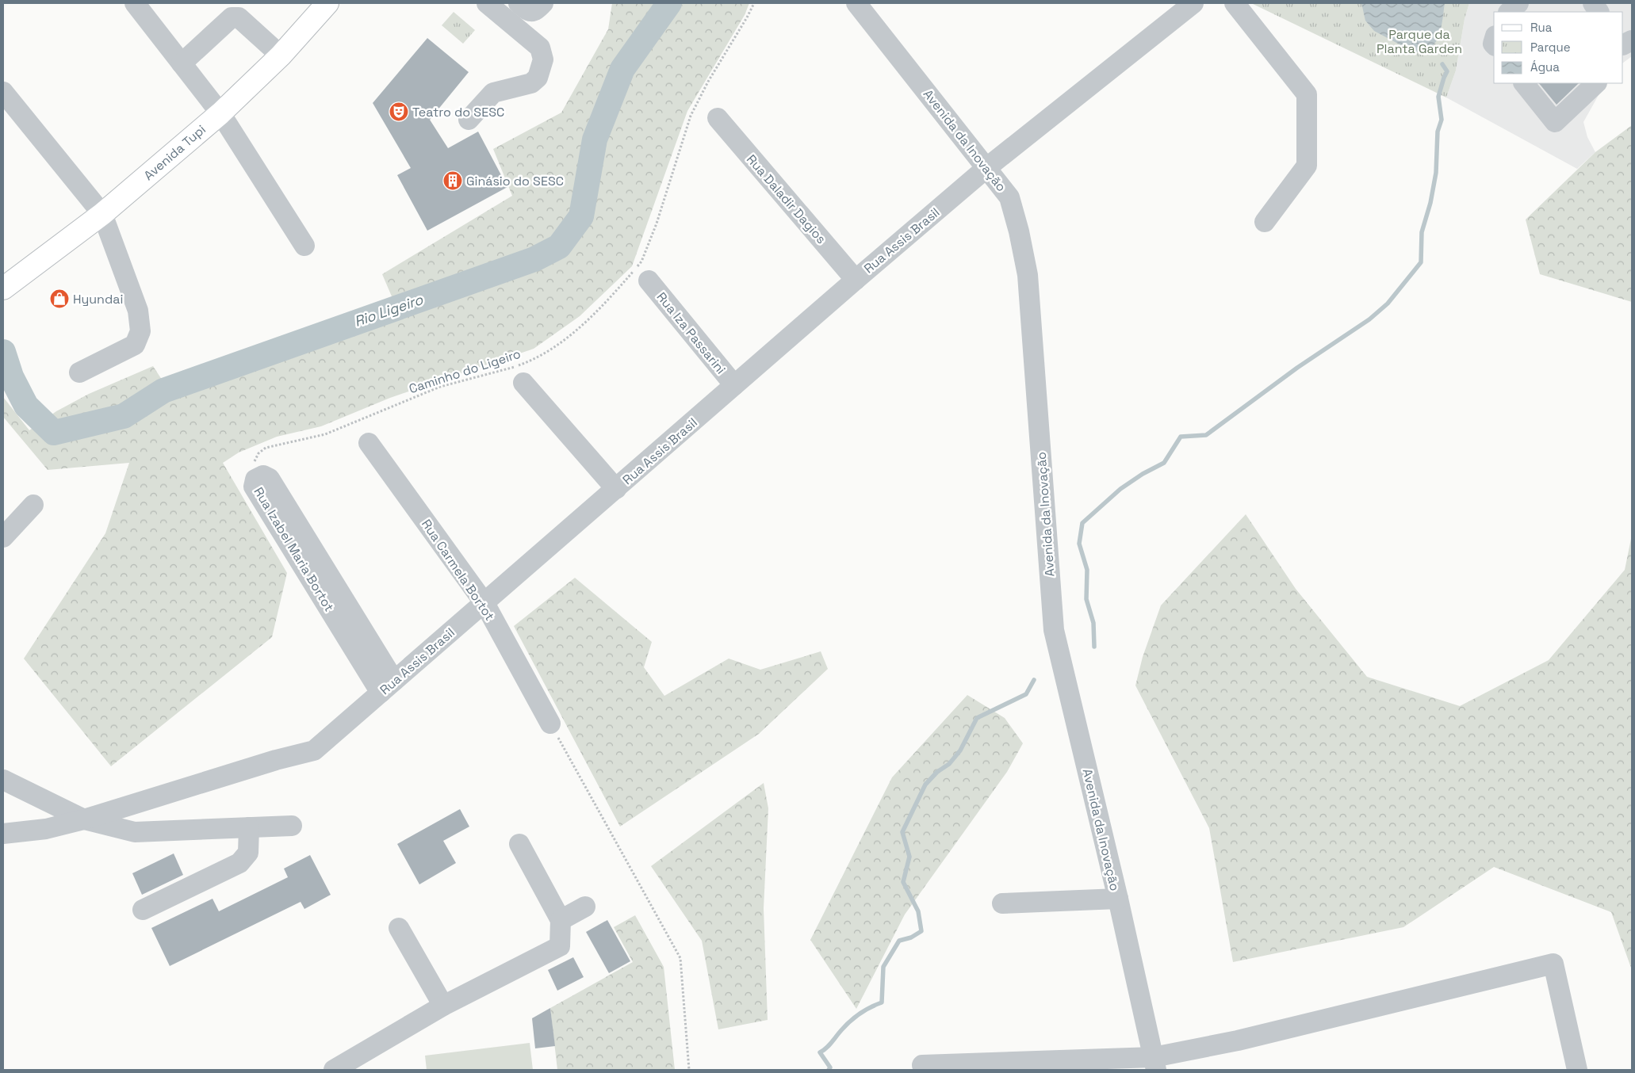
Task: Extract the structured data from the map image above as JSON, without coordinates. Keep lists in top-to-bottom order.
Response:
{
  "streets": {
    "main road": ["Avenida Tupi"],
    "street": [
      "Avenida da Inovação",
      "Rua Daladir Dagios",
      "Rua Assis Brasil",
      "Rua Iza Passarini",
      "Rua Izabel Maria Bortot",
      "Rua Carmela Bortot"
    ],
    "path": ["Caminho do Ligeiro"]
  },
  "crossings": [
    ["Avenida da Inovação", "Rua Assis Brasil"],
    ["Rua Daladir Dagios", "Rua Assis Brasil"],
    ["Rua Assis Brasil", "Rua Iza Passarini"],
    ["Rua Assis Brasil", "Rua Izabel Maria Bortot"],
    ["Rua Assis Brasil", "Rua Carmela Bortot"],
    ["Caminho do Ligeiro", "Rua Izabel Maria Bortot"]
  ],
  "water": ["Rio Ligeiro"],
  "parks": ["Parque da Planta Garden"],
  "places": {
    "theatre": ["Teatro do SESC"],
    "building": ["Ginásio do SESC"],
    "shop": ["Hyundai"]
  },
  "legend": ["Rua", "Parque", "Água"]
}
